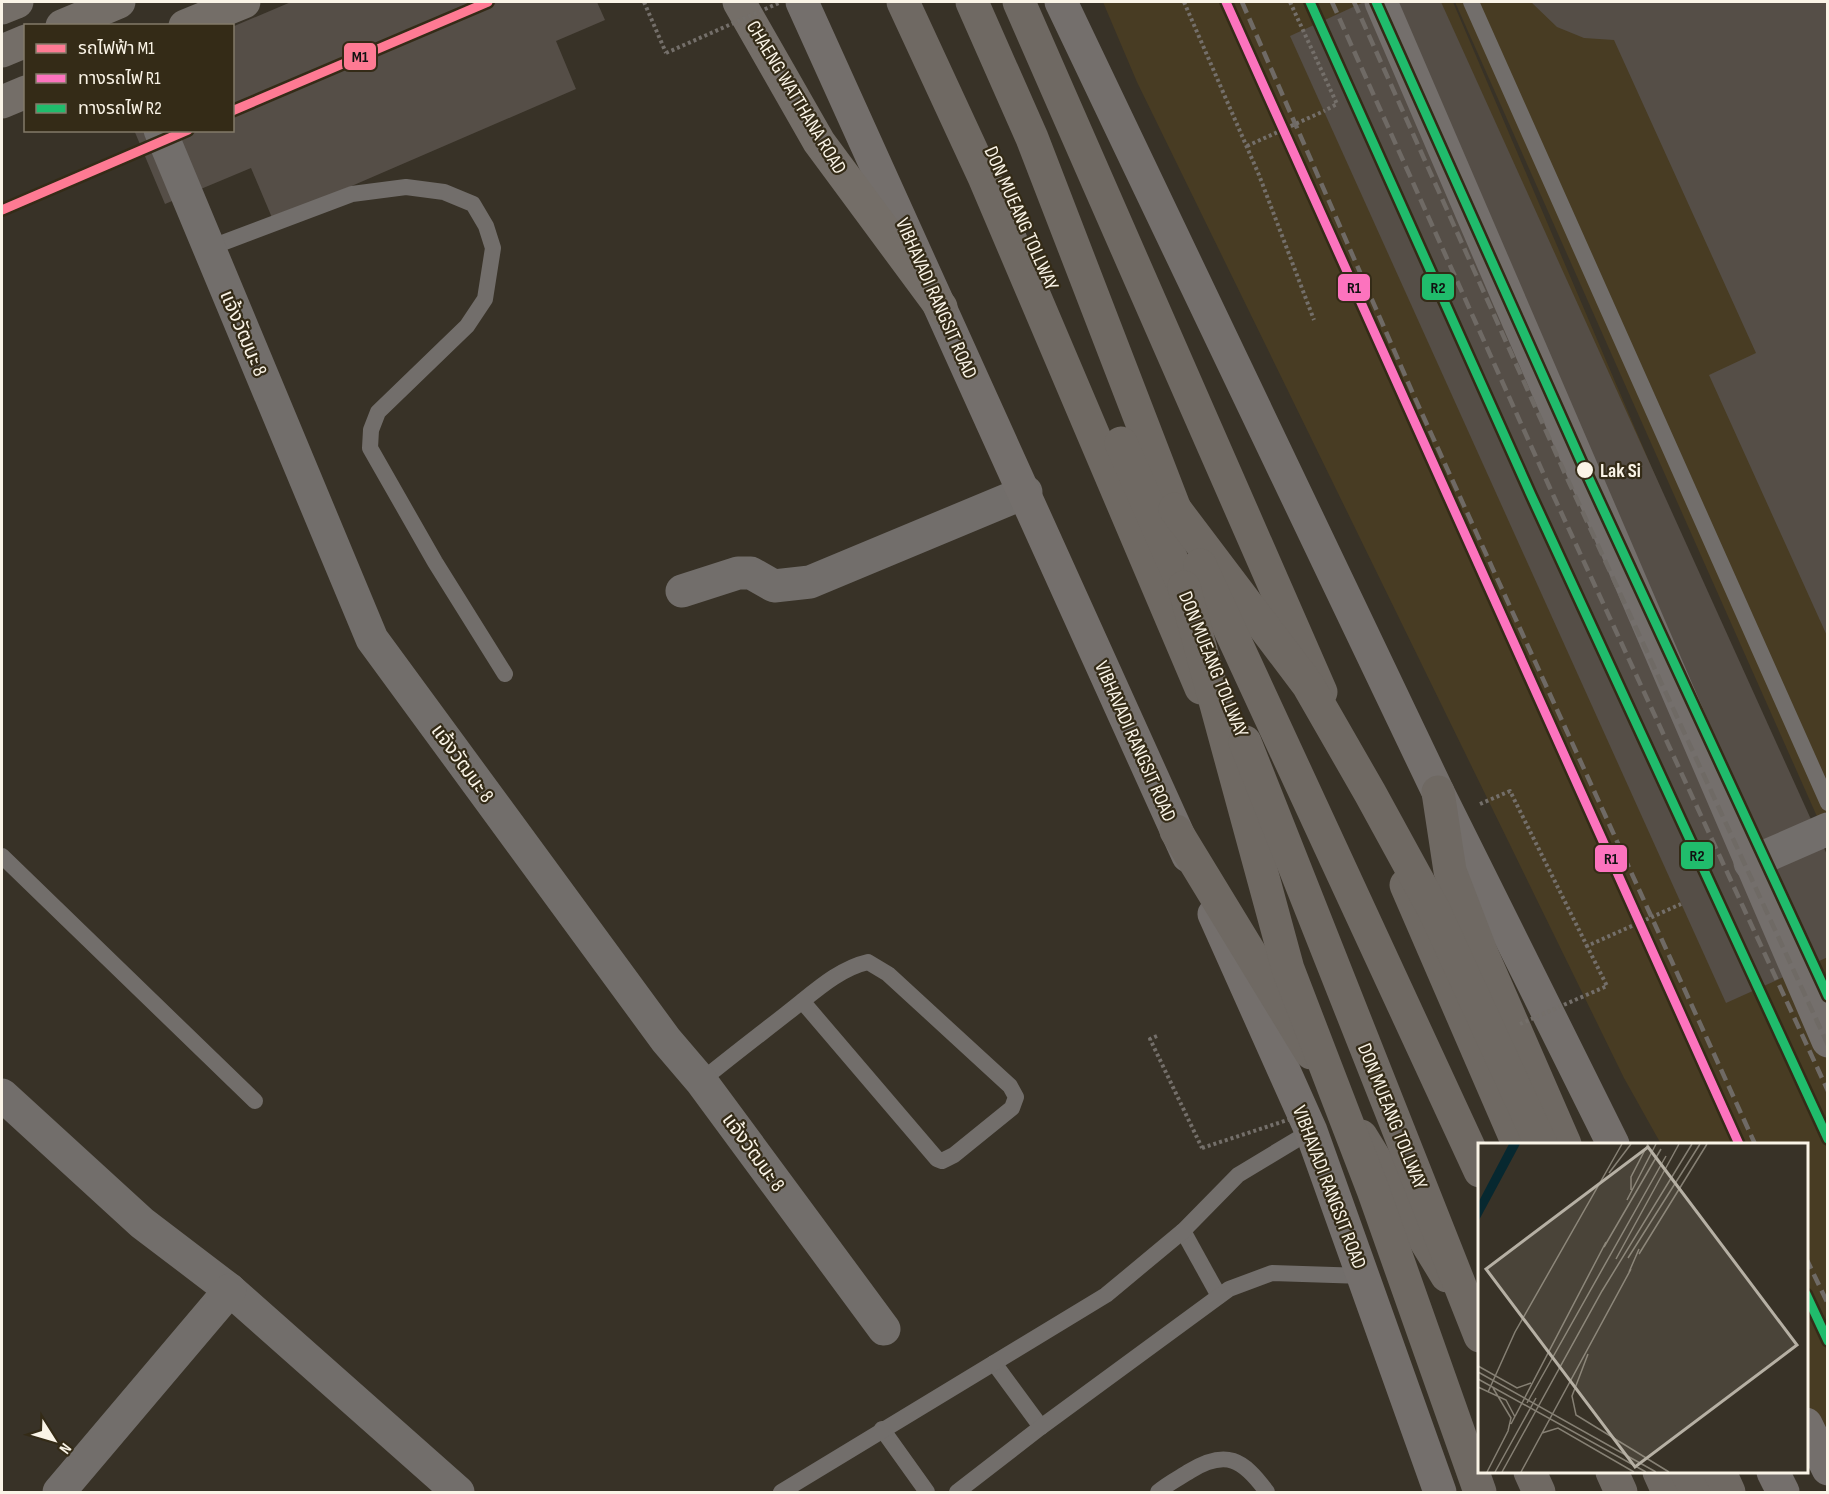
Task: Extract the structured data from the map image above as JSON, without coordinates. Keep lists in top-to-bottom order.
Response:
{
  "streets": {
    "highway": ["DON MUEANG TOLLWAY"],
    "main road": ["CHAENG WATTHANA ROAD", "VIBHAVADI RANGSIT ROAD"],
    "street": ["แจ้งวัฒนะ 8"]
  },
  "crossings": [
    ["CHAENG WATTHANA ROAD", "VIBHAVADI RANGSIT ROAD"]
  ],
  "places": ["Lak Si"],
  "lines": ["metro line M1", "rail line R1", "rail line R2"],
  "legend": ["รถไฟฟ้า M1", "ทางรถไฟ R1", "ทางรถไฟ R2"],
  "north": "bottom right"
}
